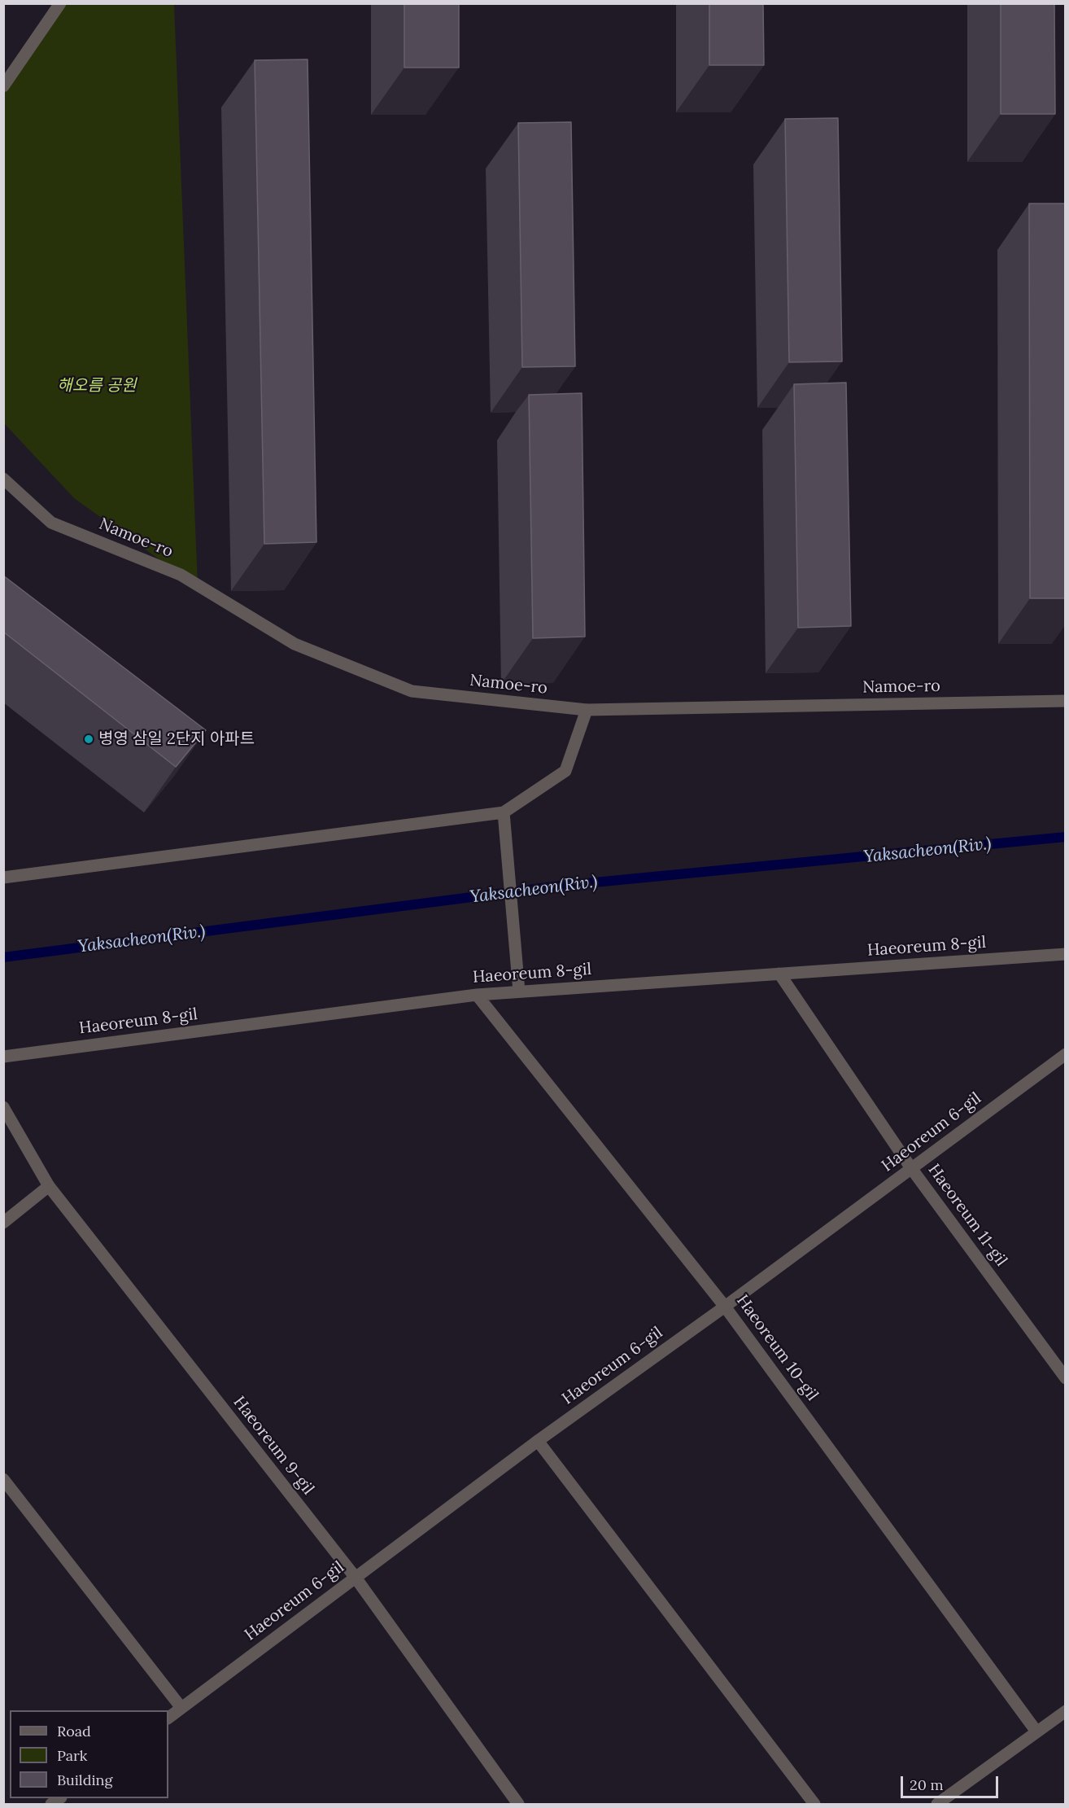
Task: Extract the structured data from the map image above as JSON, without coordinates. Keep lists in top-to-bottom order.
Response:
{
  "streets": {
    "street": [
      "Namoe-ro",
      "Haeoreum 8-gil",
      "Haeoreum 6-gil",
      "Haeoreum 11-gil",
      "Haeoreum 10-gil",
      "Haeoreum 9-gil"
    ]
  },
  "crossings": [
    ["Haeoreum 8-gil", "Haeoreum 11-gil"],
    ["Haeoreum 8-gil", "Haeoreum 10-gil"],
    ["Haeoreum 6-gil", "Haeoreum 11-gil"],
    ["Haeoreum 6-gil", "Haeoreum 10-gil"],
    ["Haeoreum 6-gil", "Haeoreum 9-gil"]
  ],
  "water": ["Yaksacheon(Riv.)"],
  "parks": ["해오름 공원"],
  "places": ["병영 삼일 2단지 아파트"],
  "legend": ["Road", "Park", "Building"],
  "scale_bar": "20 m"
}
